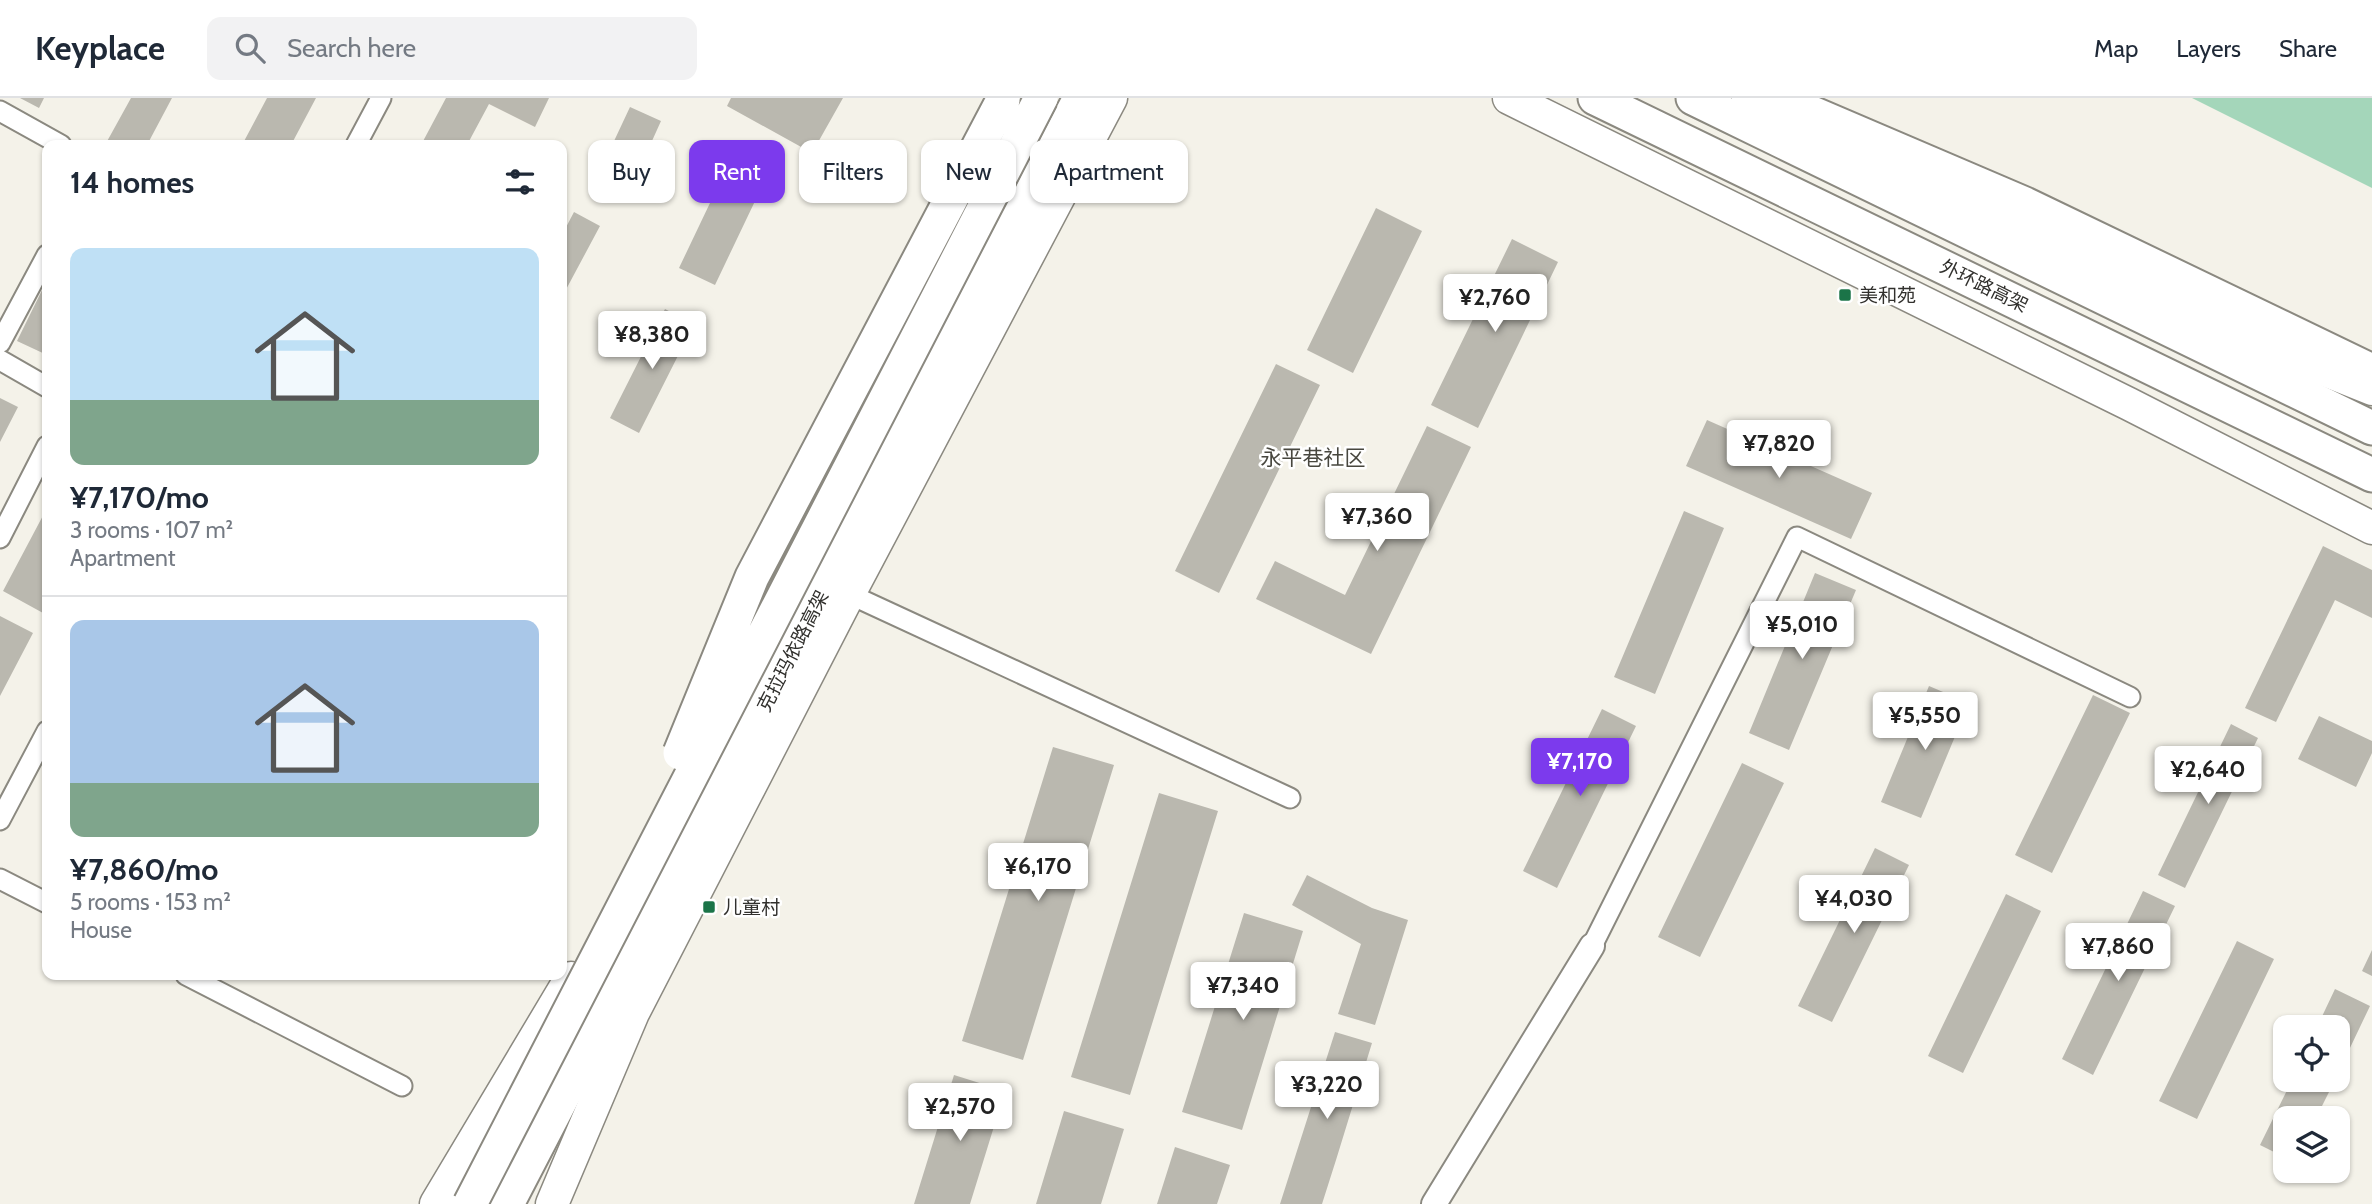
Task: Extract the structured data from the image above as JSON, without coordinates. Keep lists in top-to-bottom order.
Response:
{
  "streets": {
    "highway": ["外环路高架", "克拉玛依路高架"]
  },
  "districts": ["永平巷社区"],
  "places": {
    "transit": ["美和苑", "儿童村"]
  },
  "page": {
    "header": "Keyplace",
    "search": "Search here",
    "nav": ["Map", "Layers", "Share"],
    "chip": [
      "Buy",
      "Rent",
      "Filters",
      "New",
      "Apartment"
    ],
    "heading": "14 homes",
    "list": [
      {
        "name": "¥7,170/mo",
        "note": "3 rooms · 107 m² · Apartment"
      },
      {
        "name": "¥7,860/mo",
        "note": "5 rooms · 153 m² · House"
      }
    ],
    "price": [
      "¥2,760",
      "¥8,380",
      "¥7,820",
      "¥7,360",
      "¥5,010",
      "¥5,550",
      "¥7,170",
      "¥2,640",
      "¥6,170",
      "¥4,030",
      "¥7,860",
      "¥7,340",
      "¥3,220",
      "¥2,570"
    ]
  }
}
